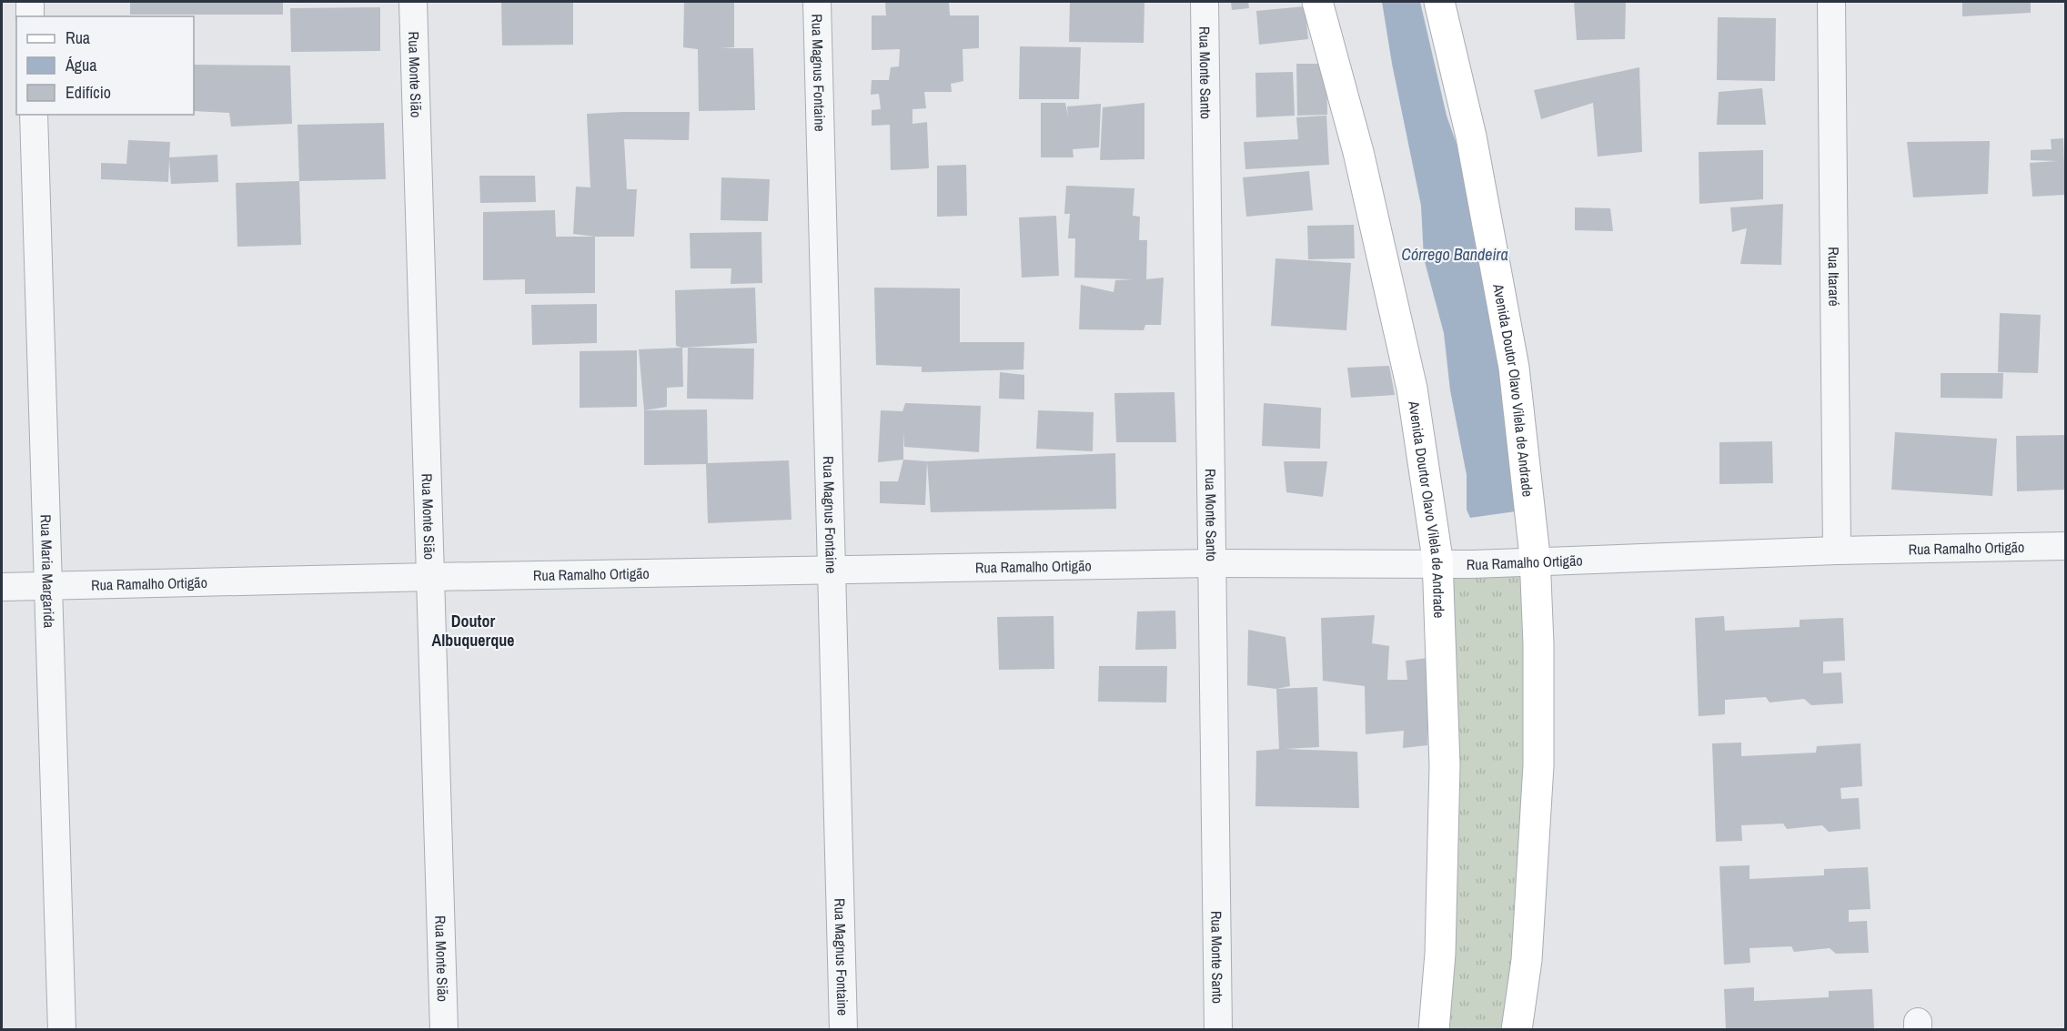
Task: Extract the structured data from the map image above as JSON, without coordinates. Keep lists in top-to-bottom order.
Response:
{
  "streets": {
    "main road": ["Avenida Doutor Olavo Vilela de Andrade", "Avenida Dourtor Olavo Vilela de Andrade"],
    "street": [
      "Rua Monte Sião",
      "Rua Magnus Fontaine",
      "Rua Monte Santo",
      "Rua Itararé",
      "Rua Ramalho Ortigão",
      "Rua Maria Margarida"
    ]
  },
  "crossings": [
    ["Rua Monte Sião", "Rua Ramalho Ortigão"],
    ["Rua Magnus Fontaine", "Rua Ramalho Ortigão"],
    ["Rua Monte Santo", "Rua Ramalho Ortigão"],
    ["Rua Itararé", "Rua Ramalho Ortigão"],
    ["Avenida Doutor Olavo Vilela de Andrade", "Rua Ramalho Ortigão"],
    ["Avenida Dourtor Olavo Vilela de Andrade", "Rua Ramalho Ortigão"],
    ["Rua Ramalho Ortigão", "Rua Maria Margarida"]
  ],
  "districts": ["Doutor Albuquerque"],
  "water": ["Córrego Bandeira"],
  "legend": ["Rua", "Água", "Edifício"]
}
